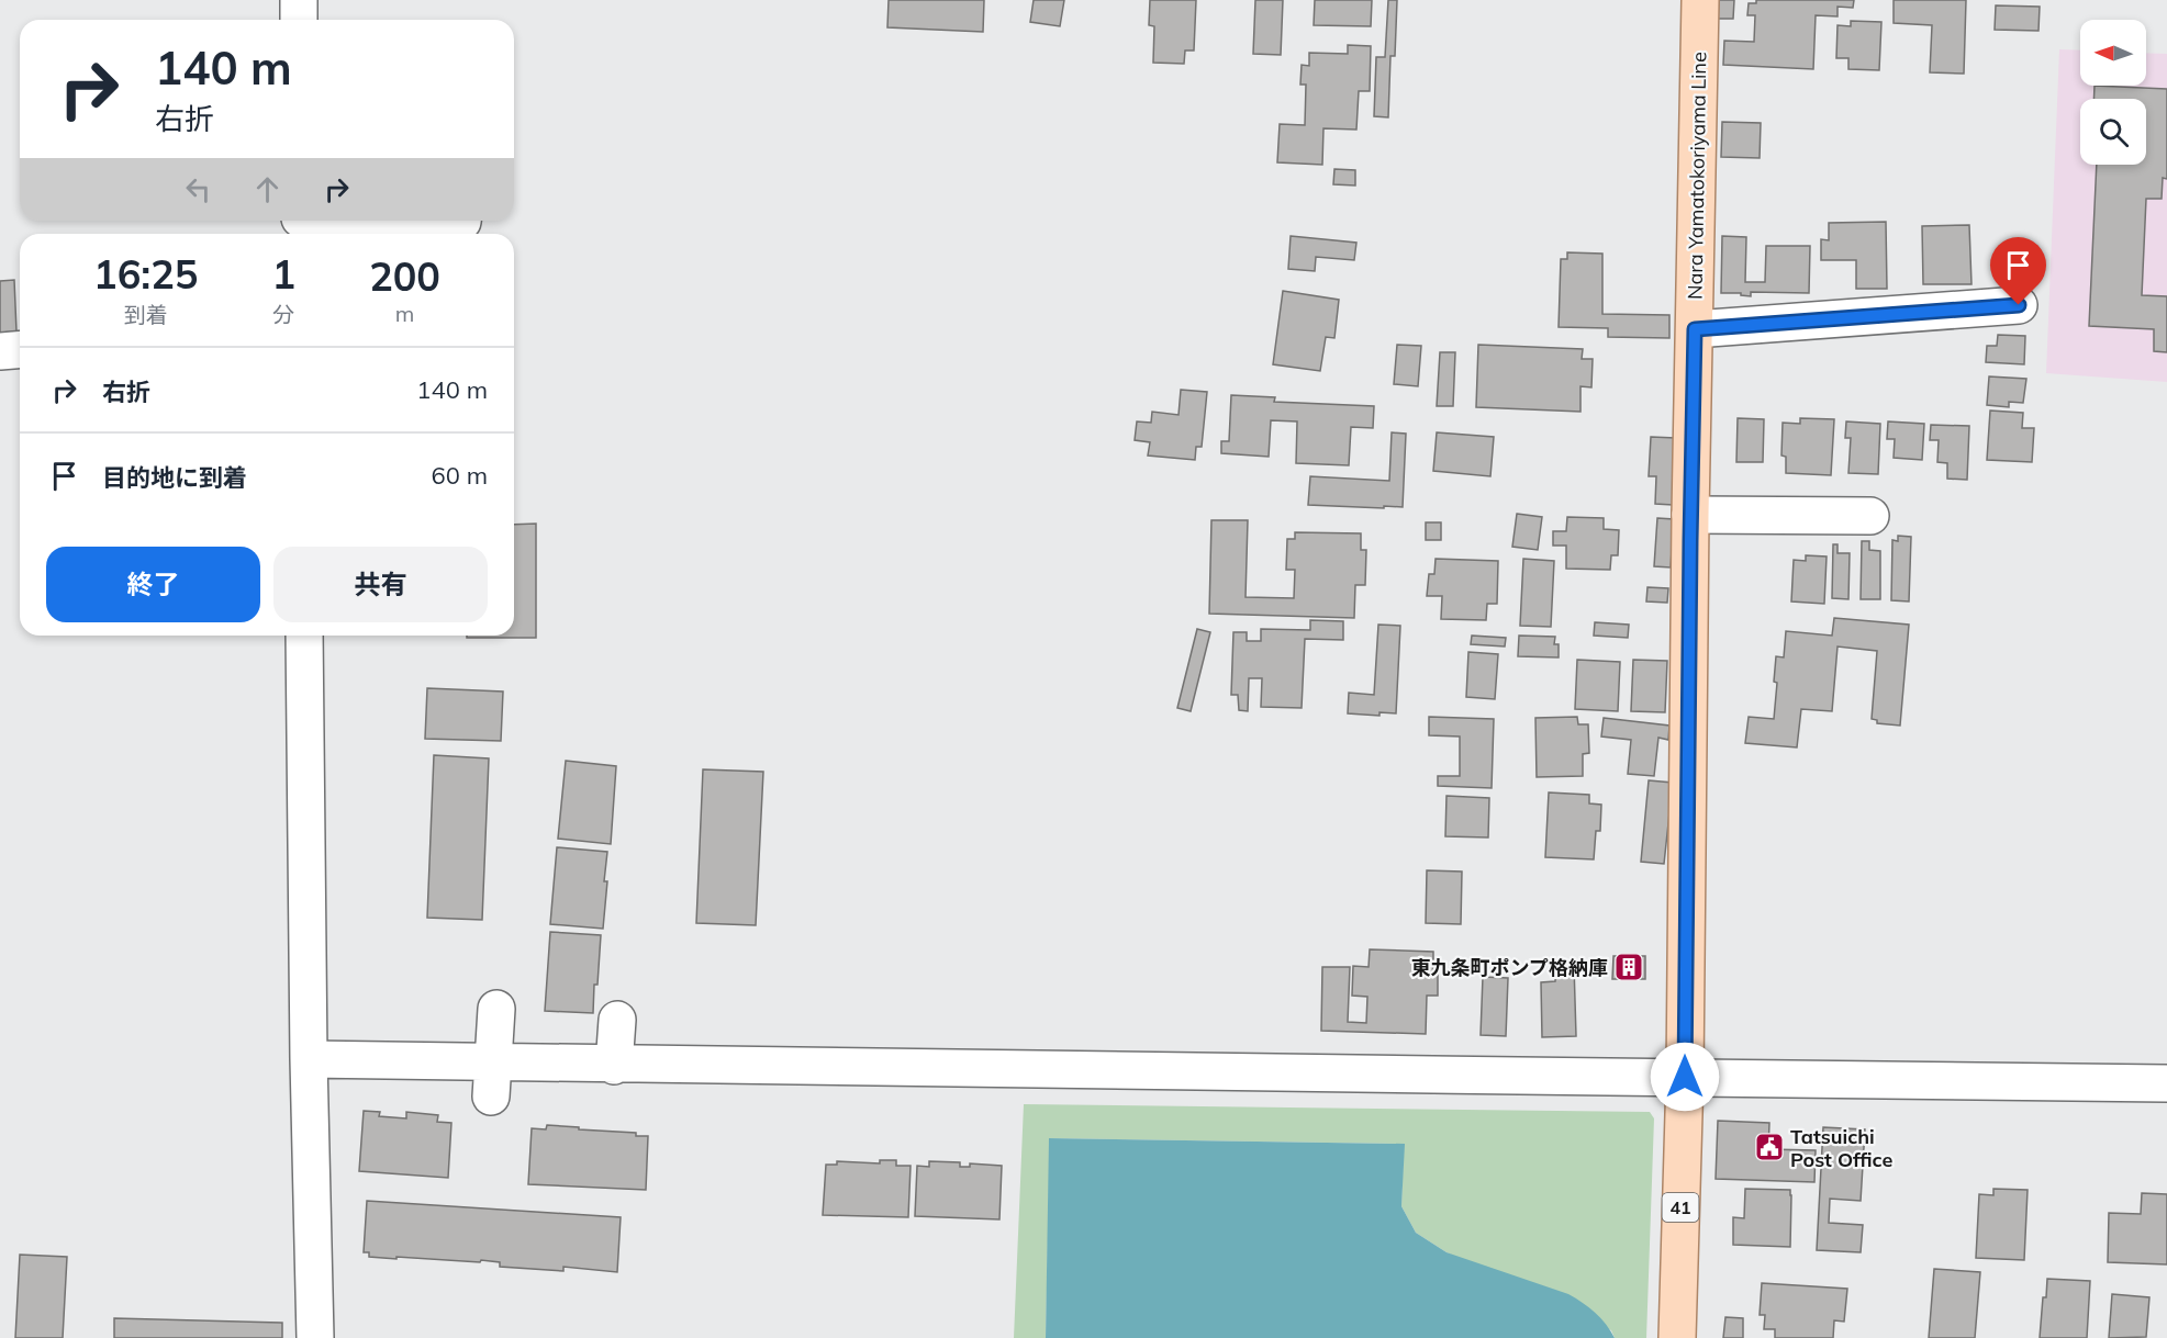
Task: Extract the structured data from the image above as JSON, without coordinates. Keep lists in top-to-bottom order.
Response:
{
  "streets": {
    "main road": ["Nara Yamatokoriyama Line", "41"]
  },
  "places": {
    "building": ["東九条町ポンプ格納庫"],
    "public building": ["Tatsuichi Post Office"]
  },
  "north": "left",
  "page": {
    "turn": ["140 m", "右折"],
    "eta": [
      "16:25",
      "到着",
      "1",
      "分",
      "200",
      "m"
    ],
    "list": [
      {
        "name": "右折",
        "value": "140 m"
      },
      {
        "name": "目的地に到着",
        "value": "60 m"
      }
    ],
    "buttons": ["終了", "共有"]
  }
}
